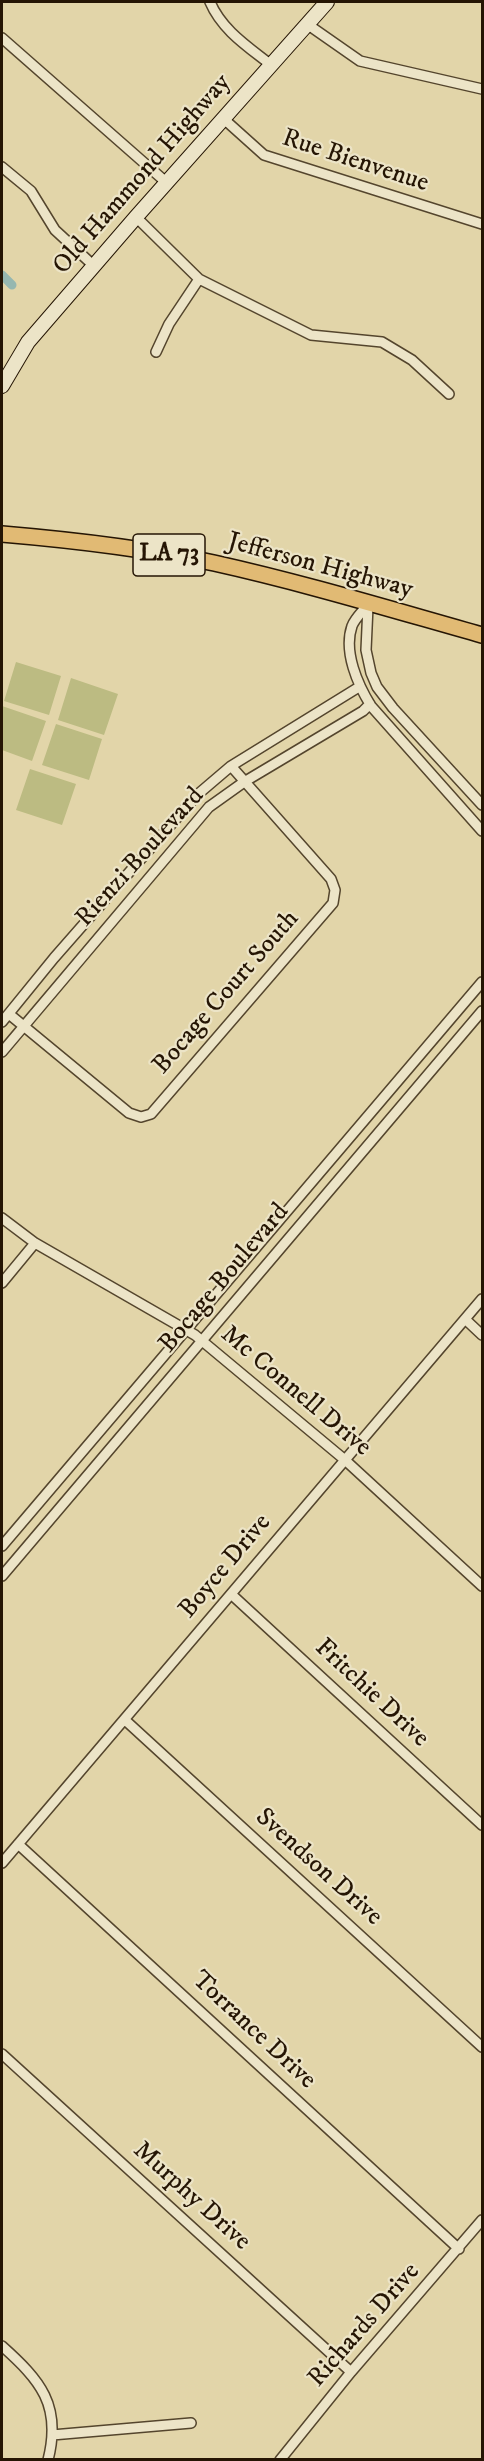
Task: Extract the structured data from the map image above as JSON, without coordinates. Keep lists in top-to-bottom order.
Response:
{
  "streets": {
    "main road": ["Old Hammond Highway", "LA 73", "Jefferson Highway"],
    "street": [
      "Rue Bienvenue",
      "Rienzi Boulevard",
      "Bocage Court South",
      "Bocage Boulevard",
      "Mc Connell Drive",
      "Boyce Drive",
      "Fritchie Drive",
      "Svendson Drive",
      "Torrance Drive",
      "Murphy Drive",
      "Richards Drive"
    ]
  },
  "crossings": [
    ["Rue Bienvenue", "Old Hammond Highway"],
    ["Rienzi Boulevard", "Bocage Court South"],
    ["Bocage Boulevard", "Mc Connell Drive"],
    ["Mc Connell Drive", "Boyce Drive"],
    ["Boyce Drive", "Fritchie Drive"],
    ["Boyce Drive", "Svendson Drive"],
    ["Boyce Drive", "Torrance Drive"],
    ["Torrance Drive", "Richards Drive"],
    ["Murphy Drive", "Richards Drive"]
  ]
}
